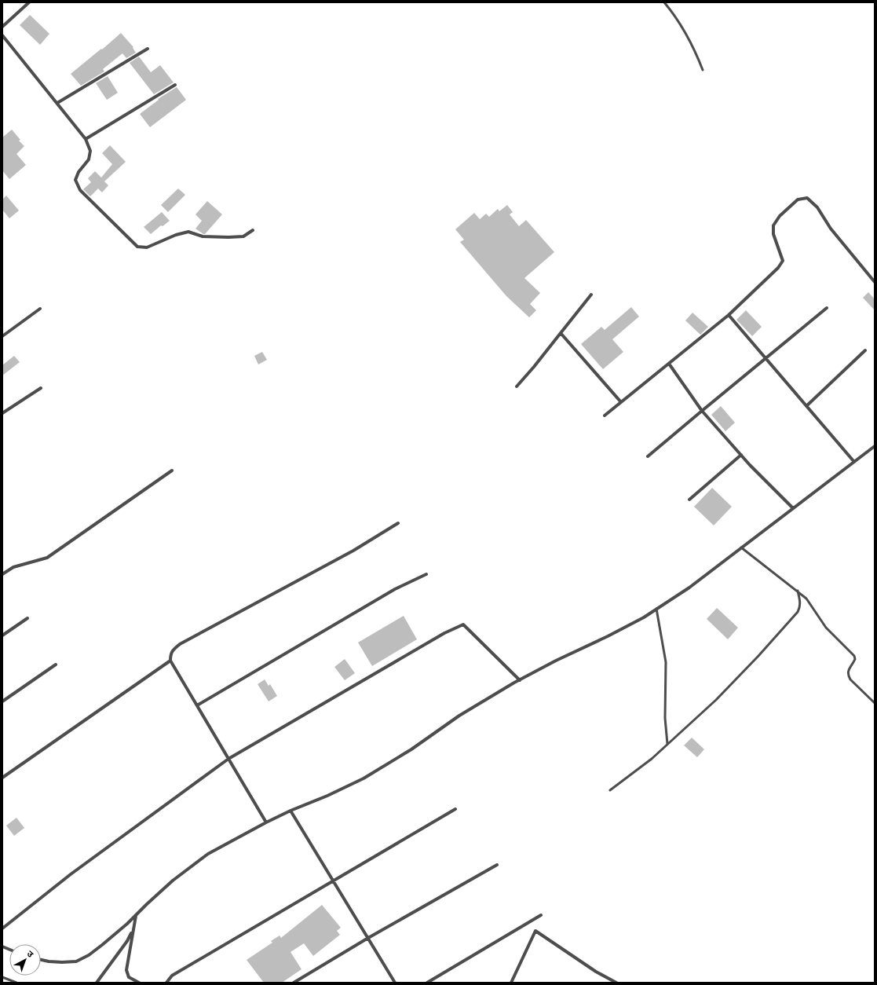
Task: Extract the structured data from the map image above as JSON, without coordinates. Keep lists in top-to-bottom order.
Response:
{
  "north": "top right"
}
